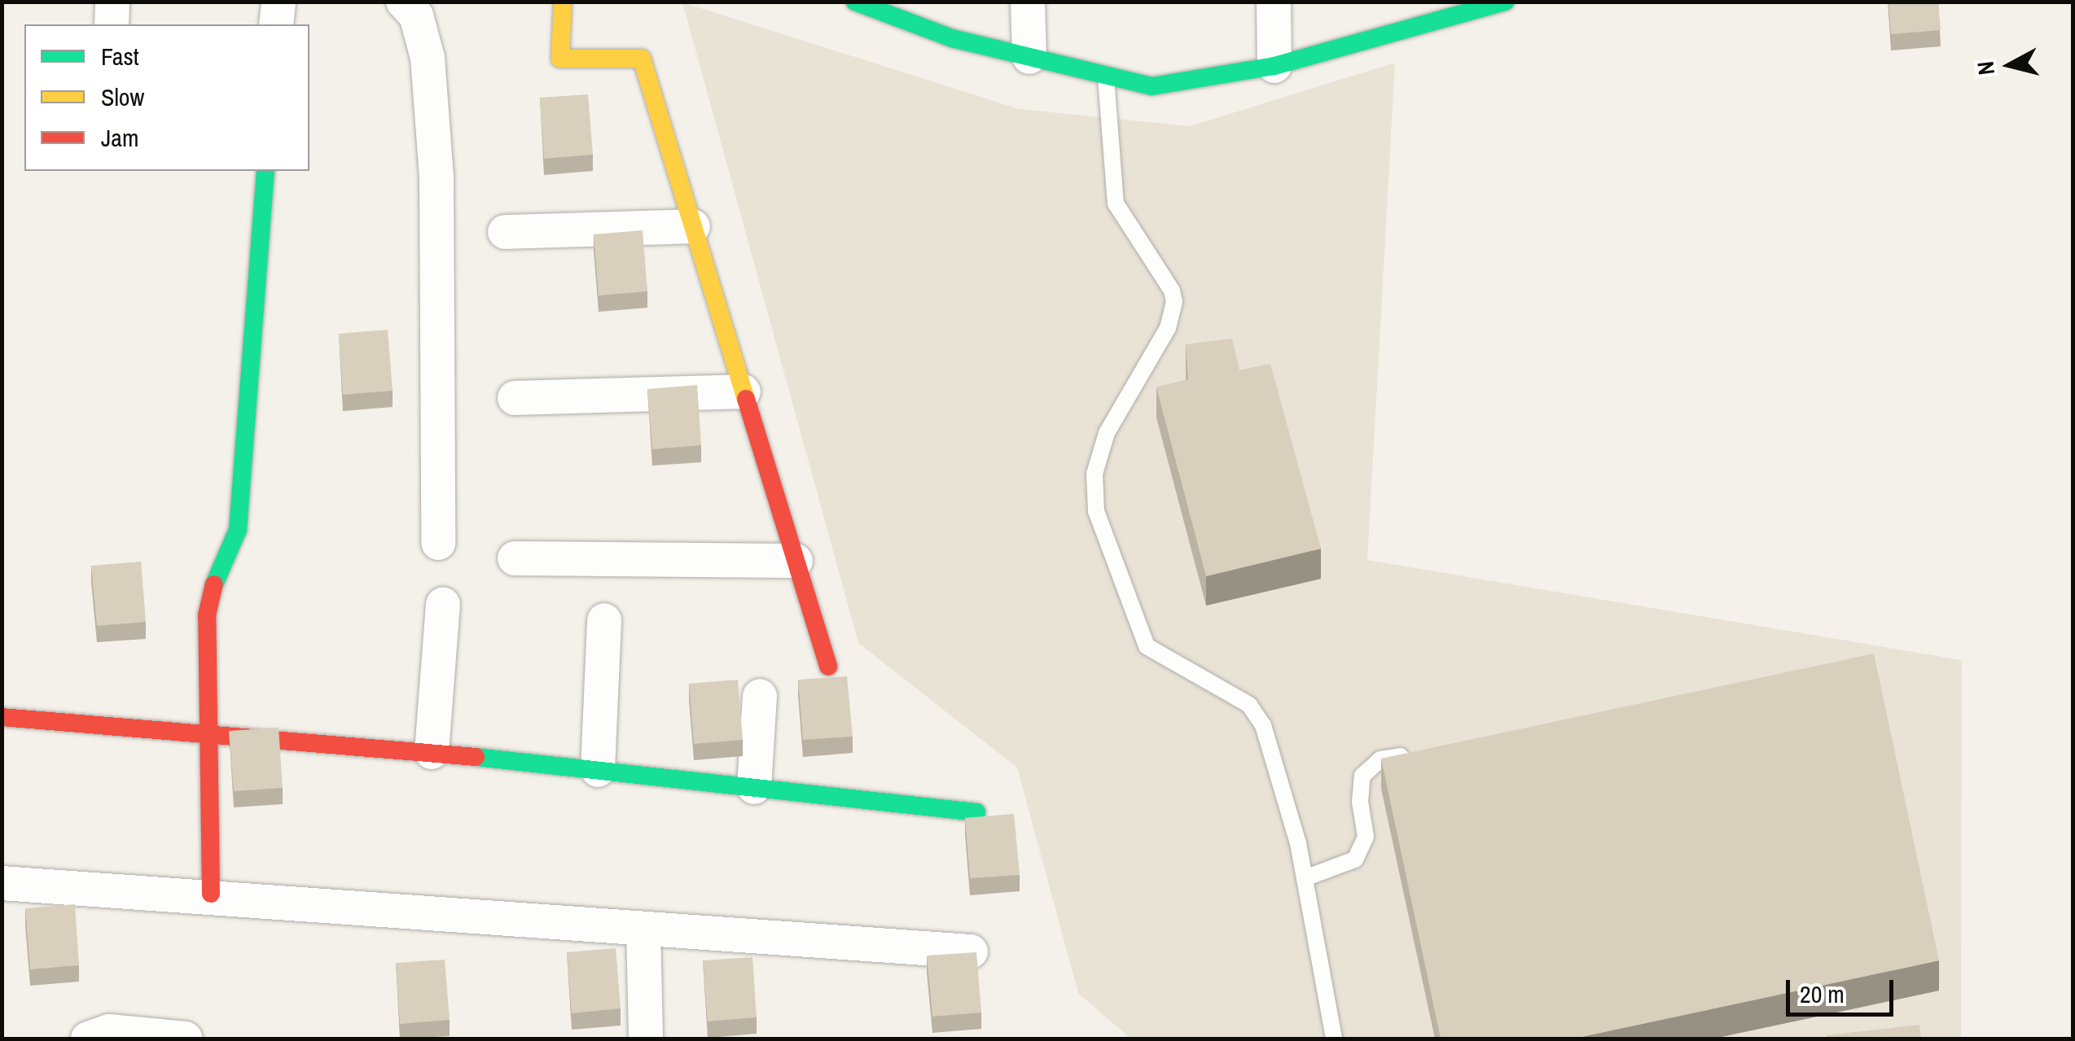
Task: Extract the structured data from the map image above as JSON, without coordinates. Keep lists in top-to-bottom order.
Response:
{
  "legend": ["Fast", "Slow", "Jam"],
  "scale_bar": "20 m",
  "north": "left"
}
